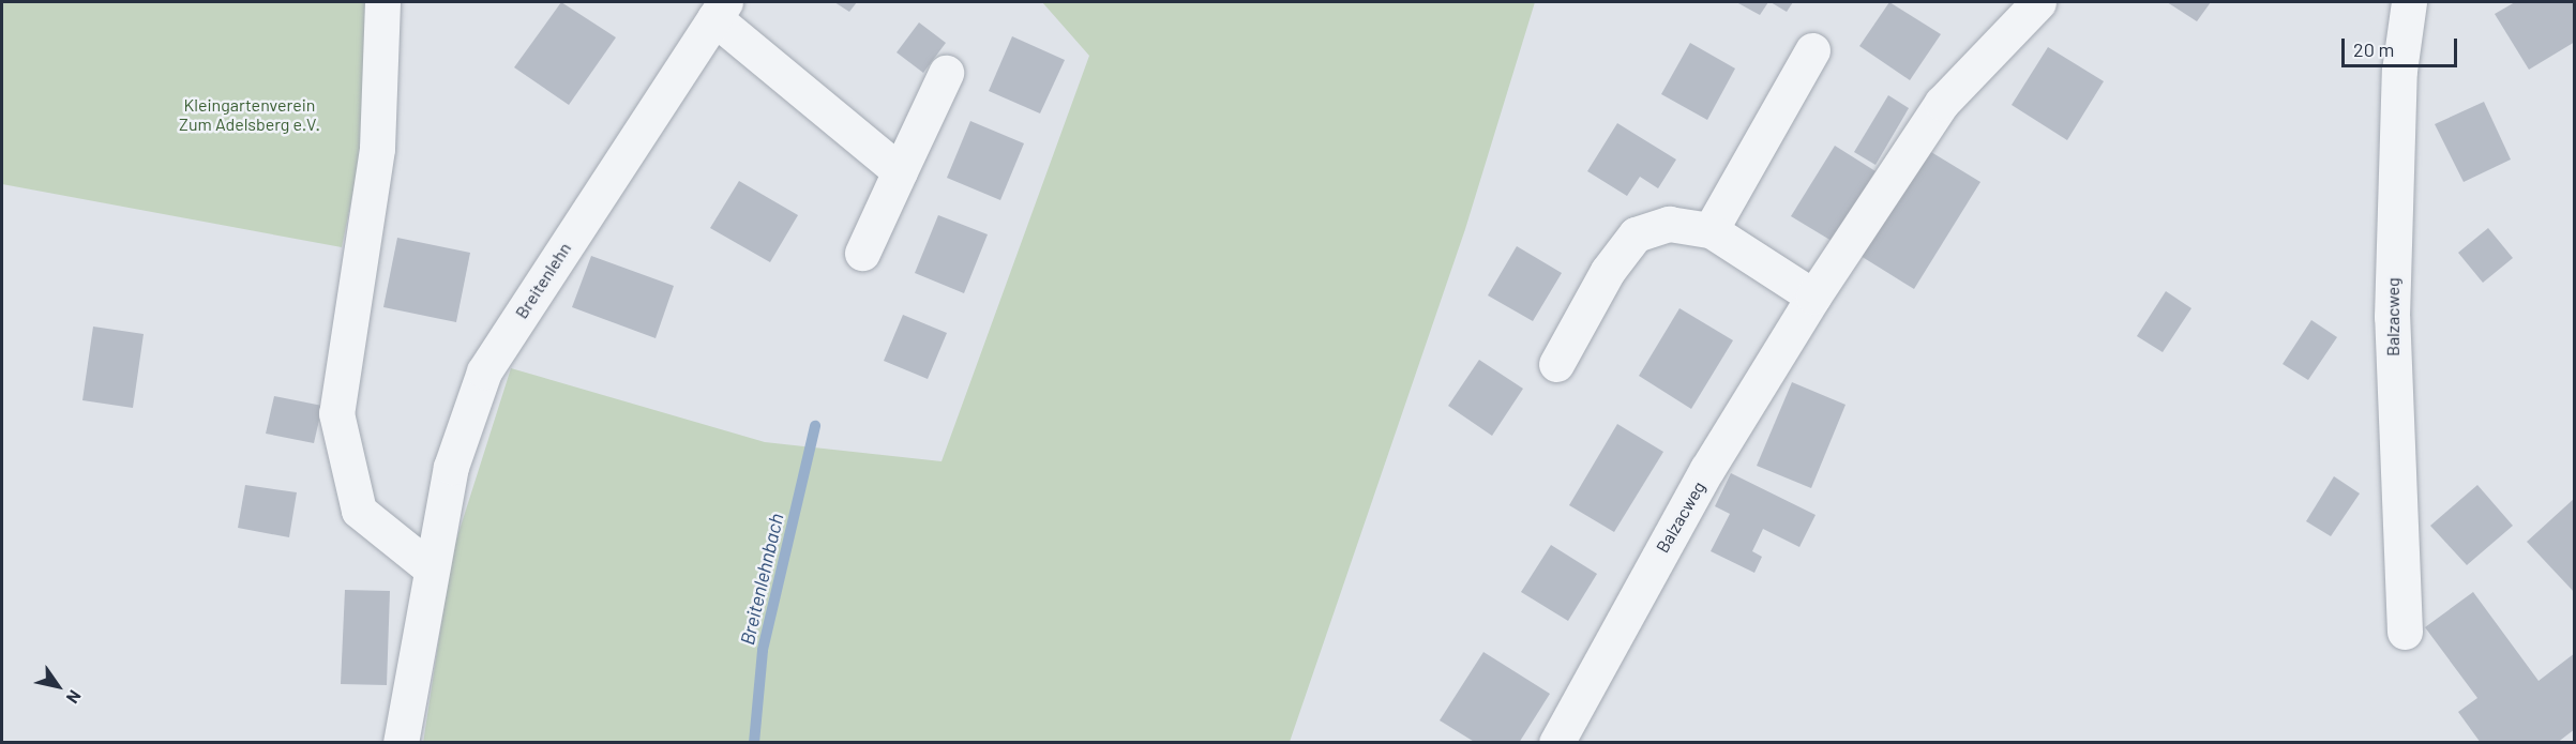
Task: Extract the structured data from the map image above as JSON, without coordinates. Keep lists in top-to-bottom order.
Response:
{
  "streets": {
    "street": ["Breitenlehn", "Balzacweg"]
  },
  "water": ["Breitenlehnbach"],
  "parks": ["Kleingartenverein Zum Adelsberg e.V."],
  "scale_bar": "20 m",
  "north": "bottom right"
}
